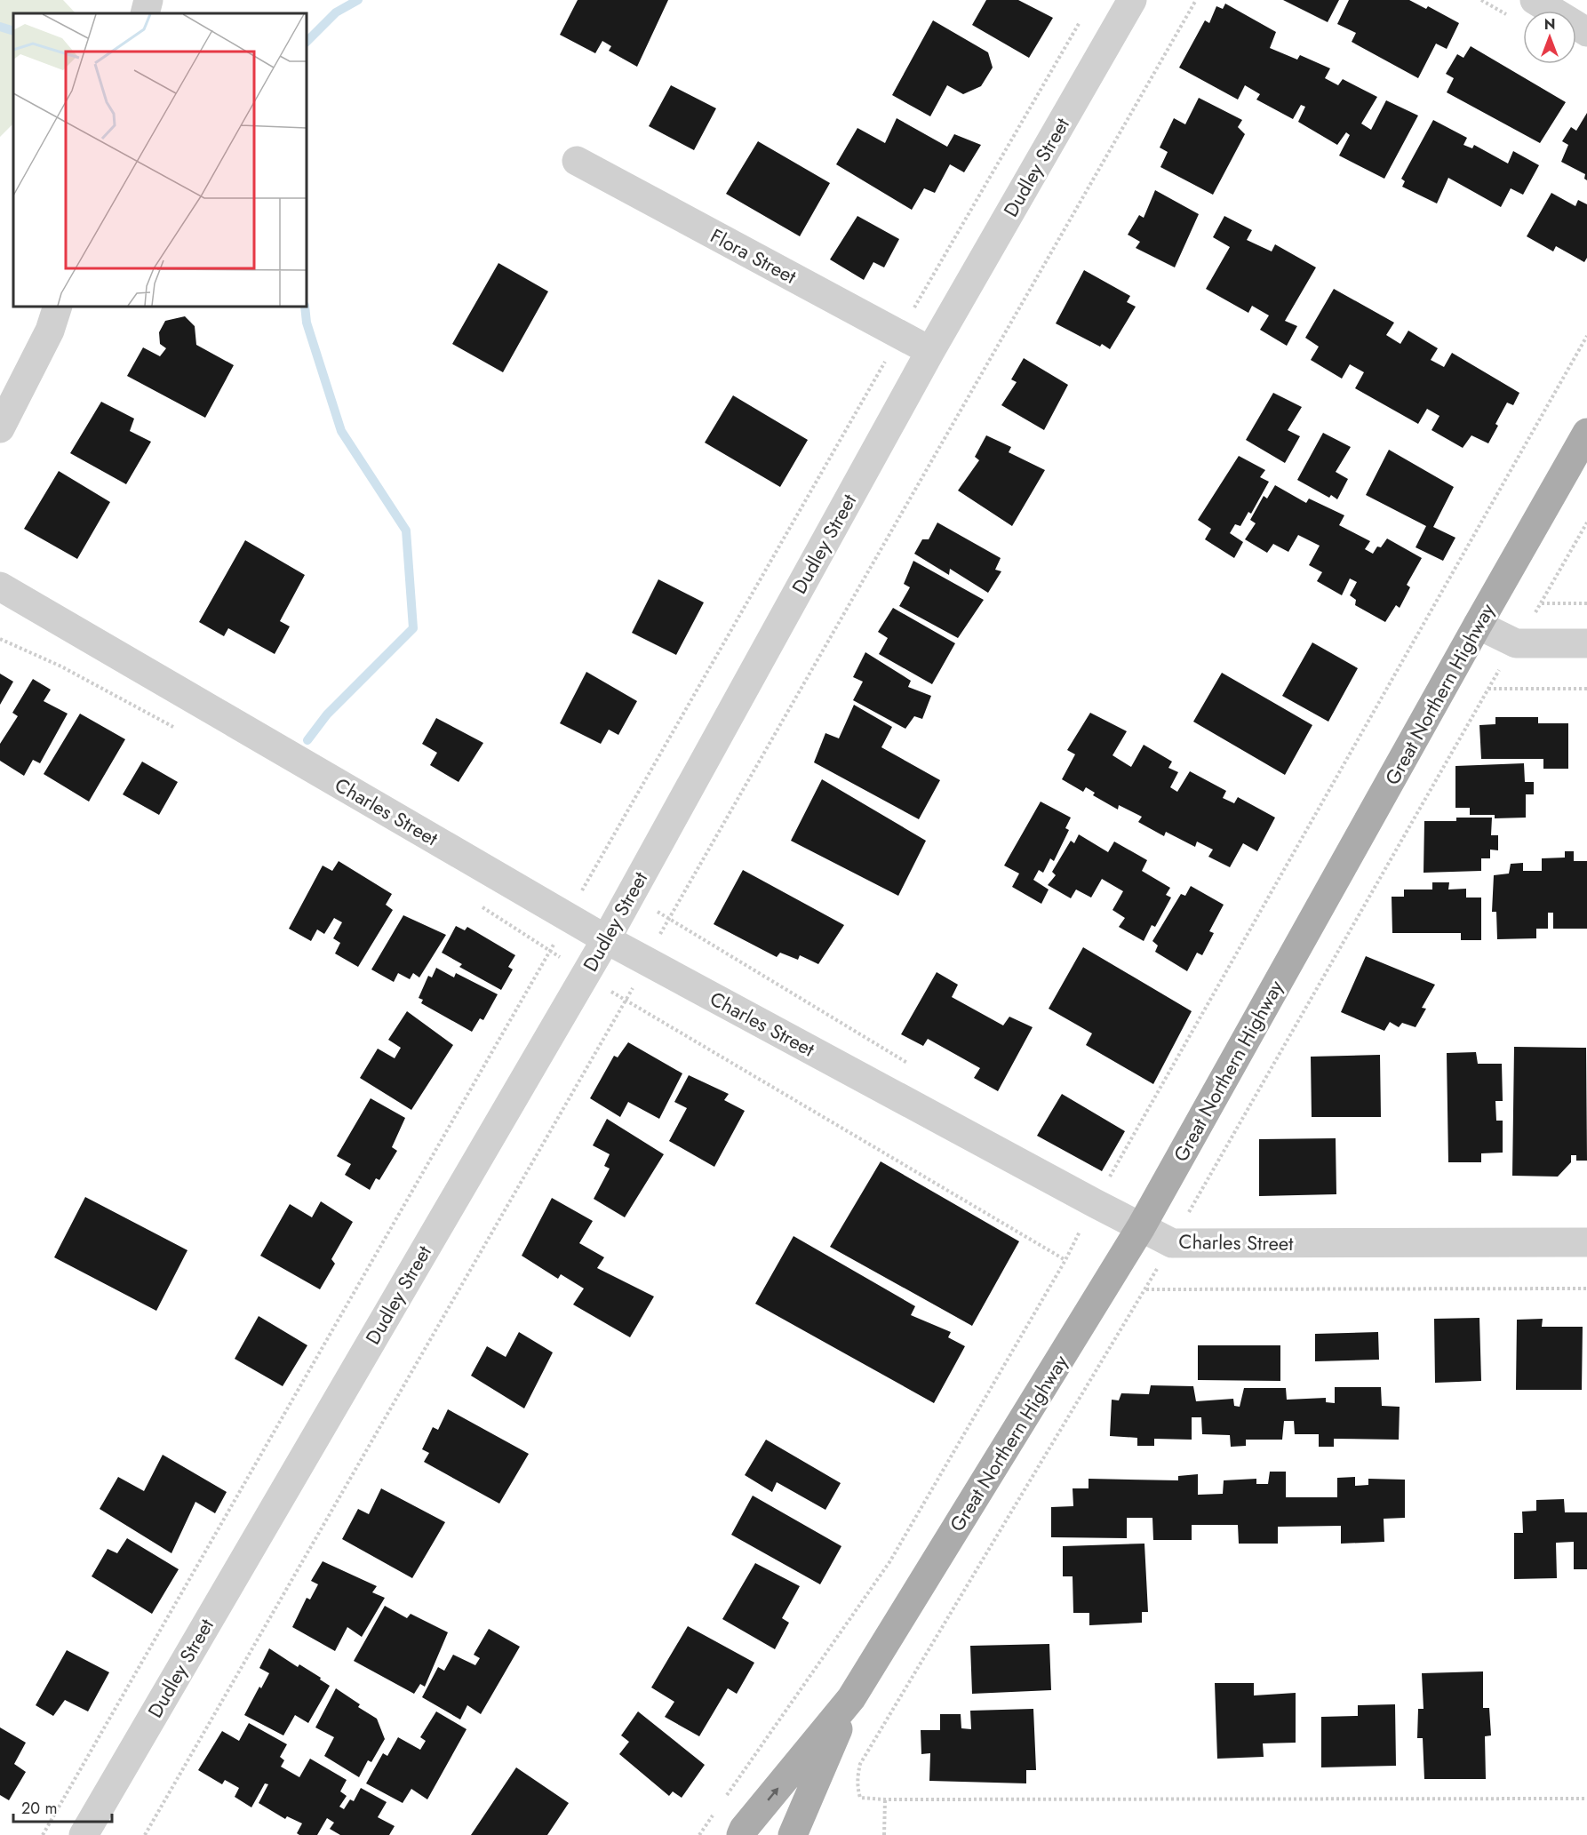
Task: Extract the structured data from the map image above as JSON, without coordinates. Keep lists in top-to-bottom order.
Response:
{
  "streets": {
    "main road": ["Great Northern Highway"],
    "street": ["Dudley Street", "Flora Street", "Charles Street"]
  },
  "crossings": [
    ["Dudley Street", "Flora Street"],
    ["Dudley Street", "Charles Street"],
    ["Great Northern Highway", "Charles Street"]
  ],
  "scale_bar": "20 m",
  "north": "top"
}
